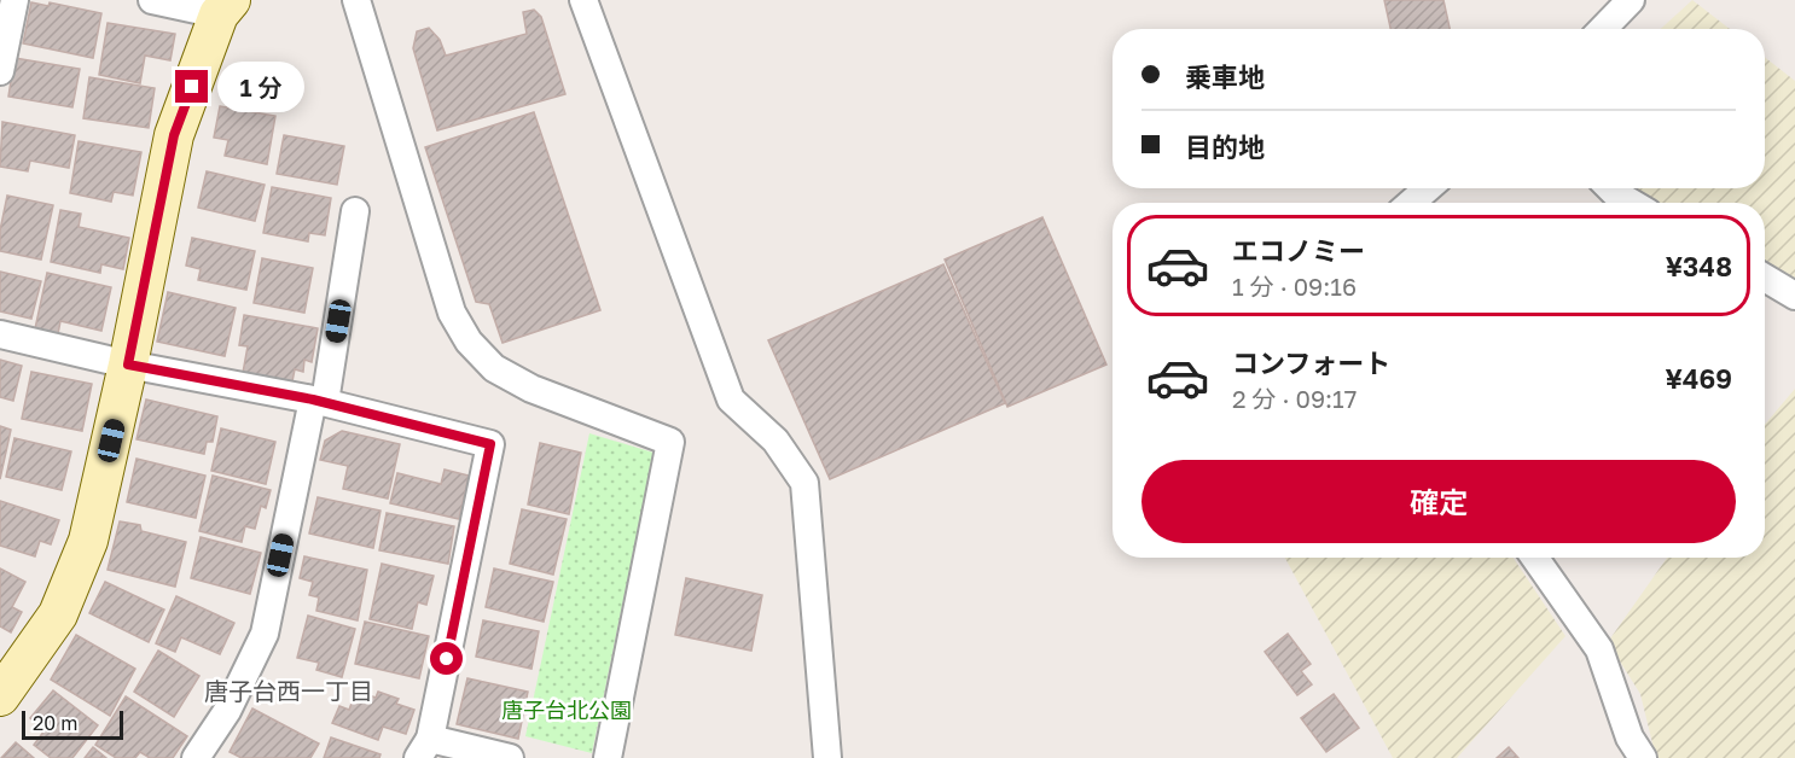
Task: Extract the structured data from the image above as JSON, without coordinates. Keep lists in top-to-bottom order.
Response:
{
  "districts": ["唐子台西一丁目"],
  "parks": ["唐子台北公園"],
  "scale_bar": "20 m",
  "page": {
    "banner": ["乗車地", "目的地"],
    "bubble": "1 分",
    "list": [
      {
        "name": "エコノミー",
        "note": "1 分 · 09:16",
        "value": "¥348"
      },
      {
        "name": "コンフォート",
        "note": "2 分 · 09:17",
        "value": "¥469"
      }
    ],
    "buttons": "確定",
    "scale": "20 m"
  }
}
